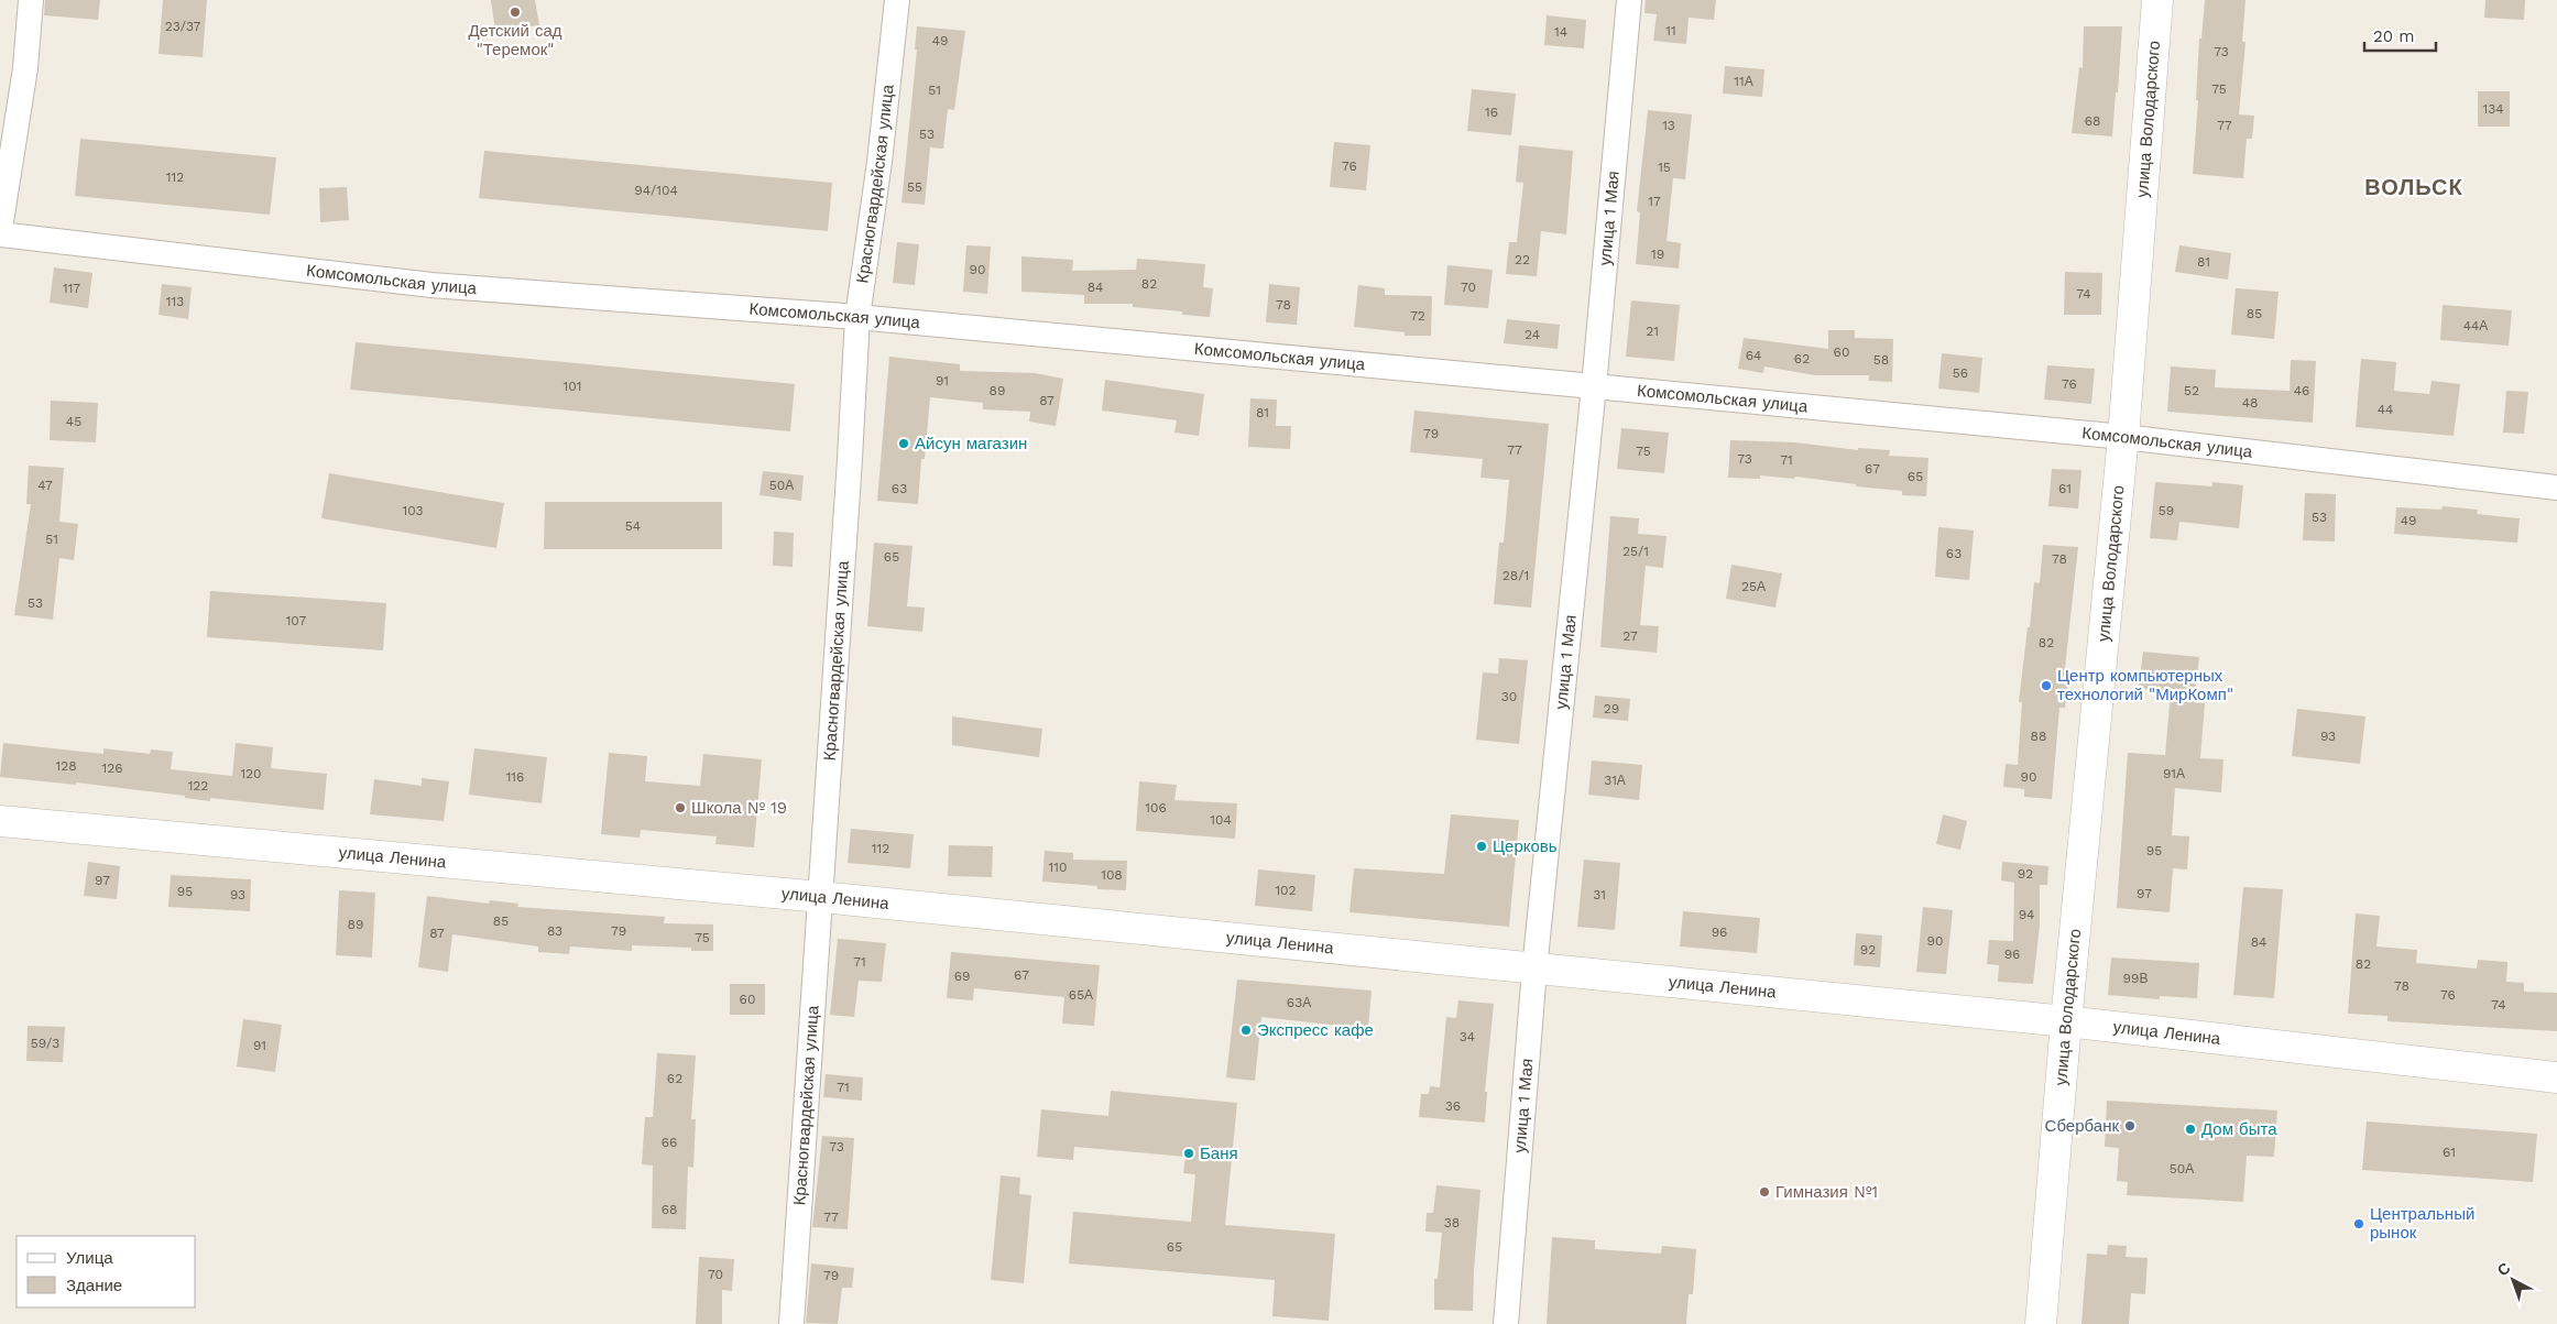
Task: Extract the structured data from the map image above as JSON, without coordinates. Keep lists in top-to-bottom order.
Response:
{
  "streets": {
    "street": [
      "улица Володарского",
      "Красногвардейская улица",
      "улица 1 Мая",
      "Комсомольская улица",
      "улица Ленина"
    ]
  },
  "crossings": [
    ["улица Володарского", "Комсомольская улица"],
    ["улица Володарского", "улица Ленина"],
    ["Красногвардейская улица", "Комсомольская улица"],
    ["Красногвардейская улица", "улица Ленина"],
    ["улица 1 Мая", "Комсомольская улица"],
    ["улица 1 Мая", "улица Ленина"]
  ],
  "districts": ["ВОЛЬСК"],
  "places": [
    "Детский сад \"Теремок\"",
    "Айсун магазин",
    "Центр компьютерных технологий \"МирКомп\"",
    "Школа № 19",
    "Церковь",
    "Экспресс кафе",
    "Сбербанк",
    "Дом быта",
    "Баня",
    "Гимназия №1",
    "Центральный рынок"
  ],
  "house_numbers": [
    "23/37",
    "11",
    "14",
    "49",
    "73",
    "11А",
    "75",
    "51",
    "134",
    "16",
    "68",
    "13",
    "77",
    "53",
    "76",
    "15",
    "112",
    "55",
    "94/104",
    "17",
    "19",
    "22",
    "81",
    "90",
    "82",
    "84",
    "70",
    "117",
    "74",
    "113",
    "78",
    "85",
    "72",
    "44А",
    "21",
    "24",
    "60",
    "64",
    "62",
    "58",
    "56",
    "91",
    "76",
    "101",
    "89",
    "52",
    "46",
    "87",
    "48",
    "44",
    "81",
    "45",
    "79",
    "77",
    "75",
    "73",
    "71",
    "67",
    "65",
    "47",
    "50А",
    "63",
    "61",
    "103",
    "59",
    "53",
    "49",
    "54",
    "51",
    "25/1",
    "63",
    "65",
    "78",
    "28/1",
    "25А",
    "53",
    "107",
    "27",
    "82",
    "30",
    "29",
    "88",
    "93",
    "128",
    "126",
    "120",
    "91А",
    "116",
    "90",
    "31А",
    "122",
    "106",
    "104",
    "112",
    "95",
    "110",
    "92",
    "108",
    "97",
    "102",
    "95",
    "97",
    "93",
    "31",
    "94",
    "85",
    "89",
    "83",
    "79",
    "96",
    "87",
    "75",
    "90",
    "84",
    "92",
    "96",
    "71",
    "82",
    "67",
    "69",
    "99В",
    "78",
    "65А",
    "76",
    "60",
    "63А",
    "74",
    "34",
    "59/3",
    "91",
    "62",
    "71",
    "36",
    "66",
    "73",
    "61",
    "50А",
    "68",
    "77",
    "38",
    "65",
    "70",
    "79"
  ],
  "legend": ["Улица", "Здание"],
  "scale_bar": "20 m",
  "north": "top left"
}
